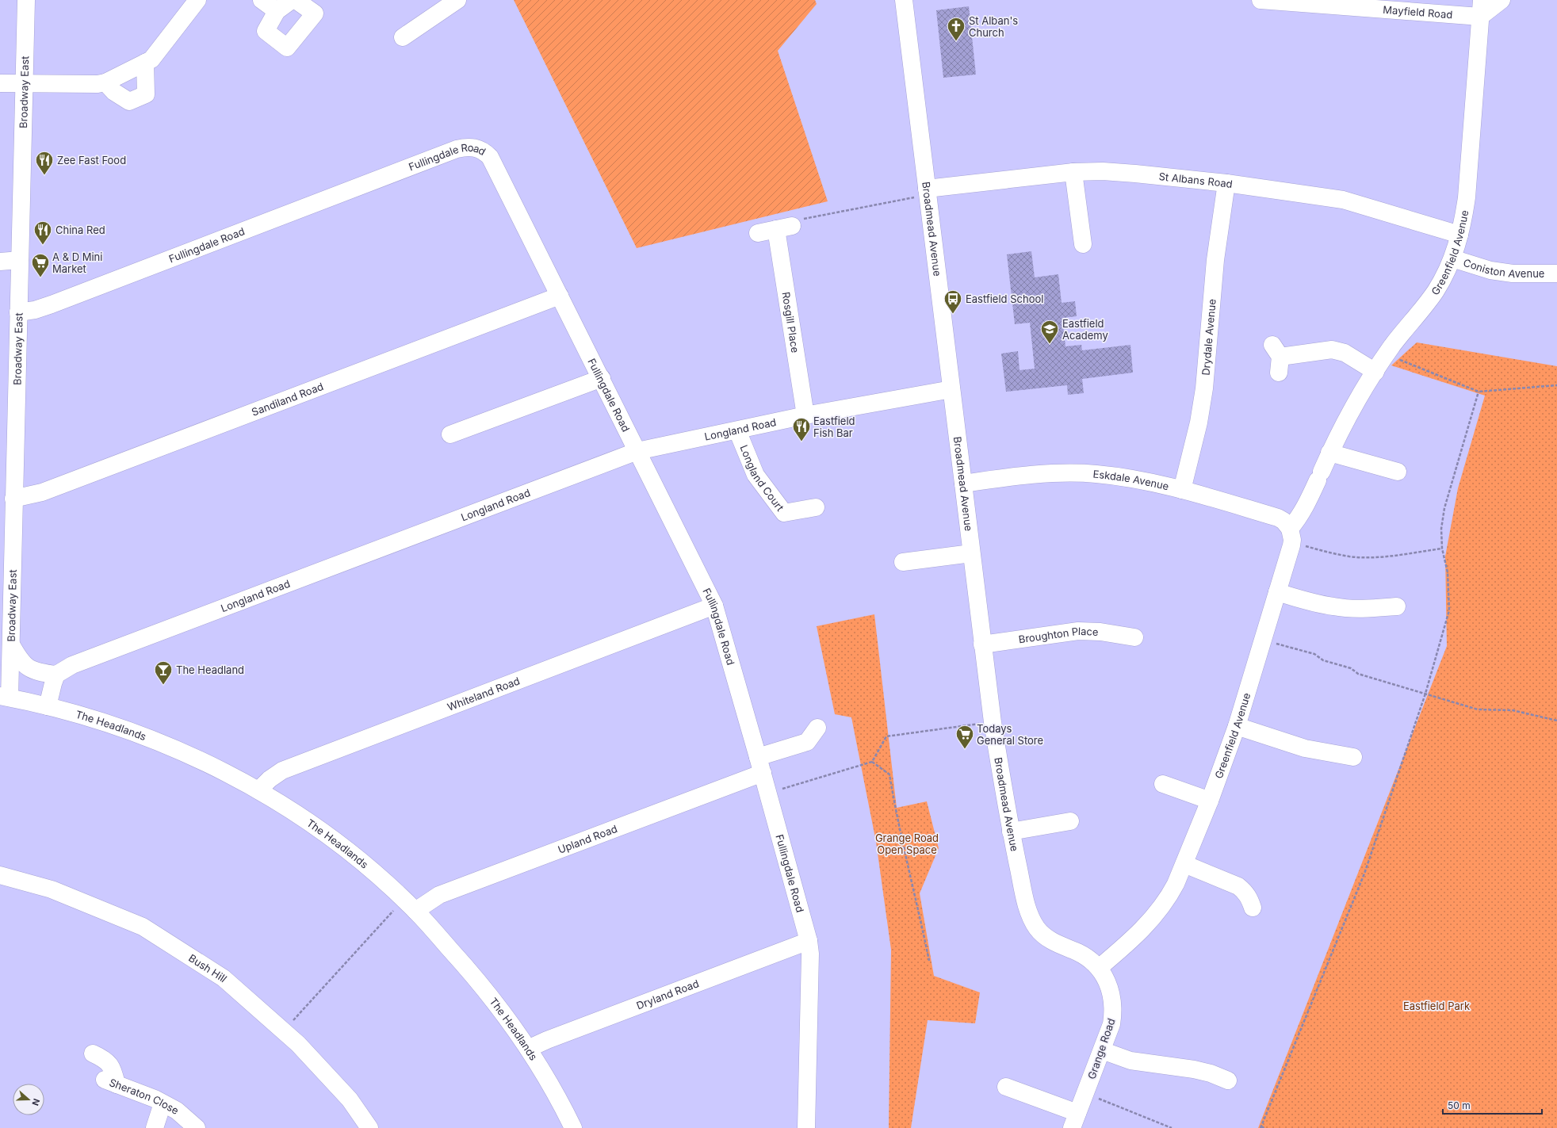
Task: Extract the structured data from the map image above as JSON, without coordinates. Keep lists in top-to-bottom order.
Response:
{
  "streets": {
    "street": [
      "Mayfield Road",
      "Broadway East",
      "Fullingdale Road",
      "St Albans Road",
      "Broadmead Avenue",
      "Greenfield Avenue",
      "Coniston Avenue",
      "Rosgill Place",
      "Drydale Avenue",
      "Sandiland Road",
      "Longland Road",
      "Longland Court",
      "Eskdale Avenue",
      "Broughton Place",
      "Whiteland Road",
      "The Headlands",
      "Upland Road",
      "Bush Hill",
      "Dryland Road",
      "Grange Road",
      "Sheraton Close"
    ]
  },
  "crossings": [
    ["Mayfield Road", "Greenfield Avenue"],
    ["Broadway East", "Fullingdale Road"],
    ["Broadway East", "Sandiland Road"],
    ["Broadway East", "The Headlands"],
    ["Fullingdale Road", "Sandiland Road"],
    ["Fullingdale Road", "Longland Road"],
    ["Fullingdale Road", "Whiteland Road"],
    ["Fullingdale Road", "Upland Road"],
    ["Fullingdale Road", "Dryland Road"],
    ["St Albans Road", "Broadmead Avenue"],
    ["St Albans Road", "Greenfield Avenue"],
    ["St Albans Road", "Drydale Avenue"],
    ["Broadmead Avenue", "Longland Road"],
    ["Broadmead Avenue", "Eskdale Avenue"],
    ["Broadmead Avenue", "Broughton Place"],
    ["Broadmead Avenue", "Grange Road"],
    ["Greenfield Avenue", "Coniston Avenue"],
    ["Greenfield Avenue", "Eskdale Avenue"],
    ["Greenfield Avenue", "Grange Road"],
    ["Rosgill Place", "Longland Road"],
    ["Drydale Avenue", "Eskdale Avenue"],
    ["Longland Road", "Longland Court"],
    ["Whiteland Road", "The Headlands"],
    ["The Headlands", "Upland Road"],
    ["The Headlands", "Dryland Road"]
  ],
  "parks": ["Grange Road Open Space", "Eastfield Park"],
  "places": {
    "church": ["St Alban's Church"],
    "restaurant": ["Zee Fast Food", "China Red", "Eastfield Fish Bar"],
    "supermarket": ["A & D Mini Market", "Todays General Store"],
    "bus stop": ["Eastfield School"],
    "school or university": ["Eastfield Academy"],
    "bar": ["The Headland"]
  },
  "scale_bar": "50 m",
  "north": "right"
}
